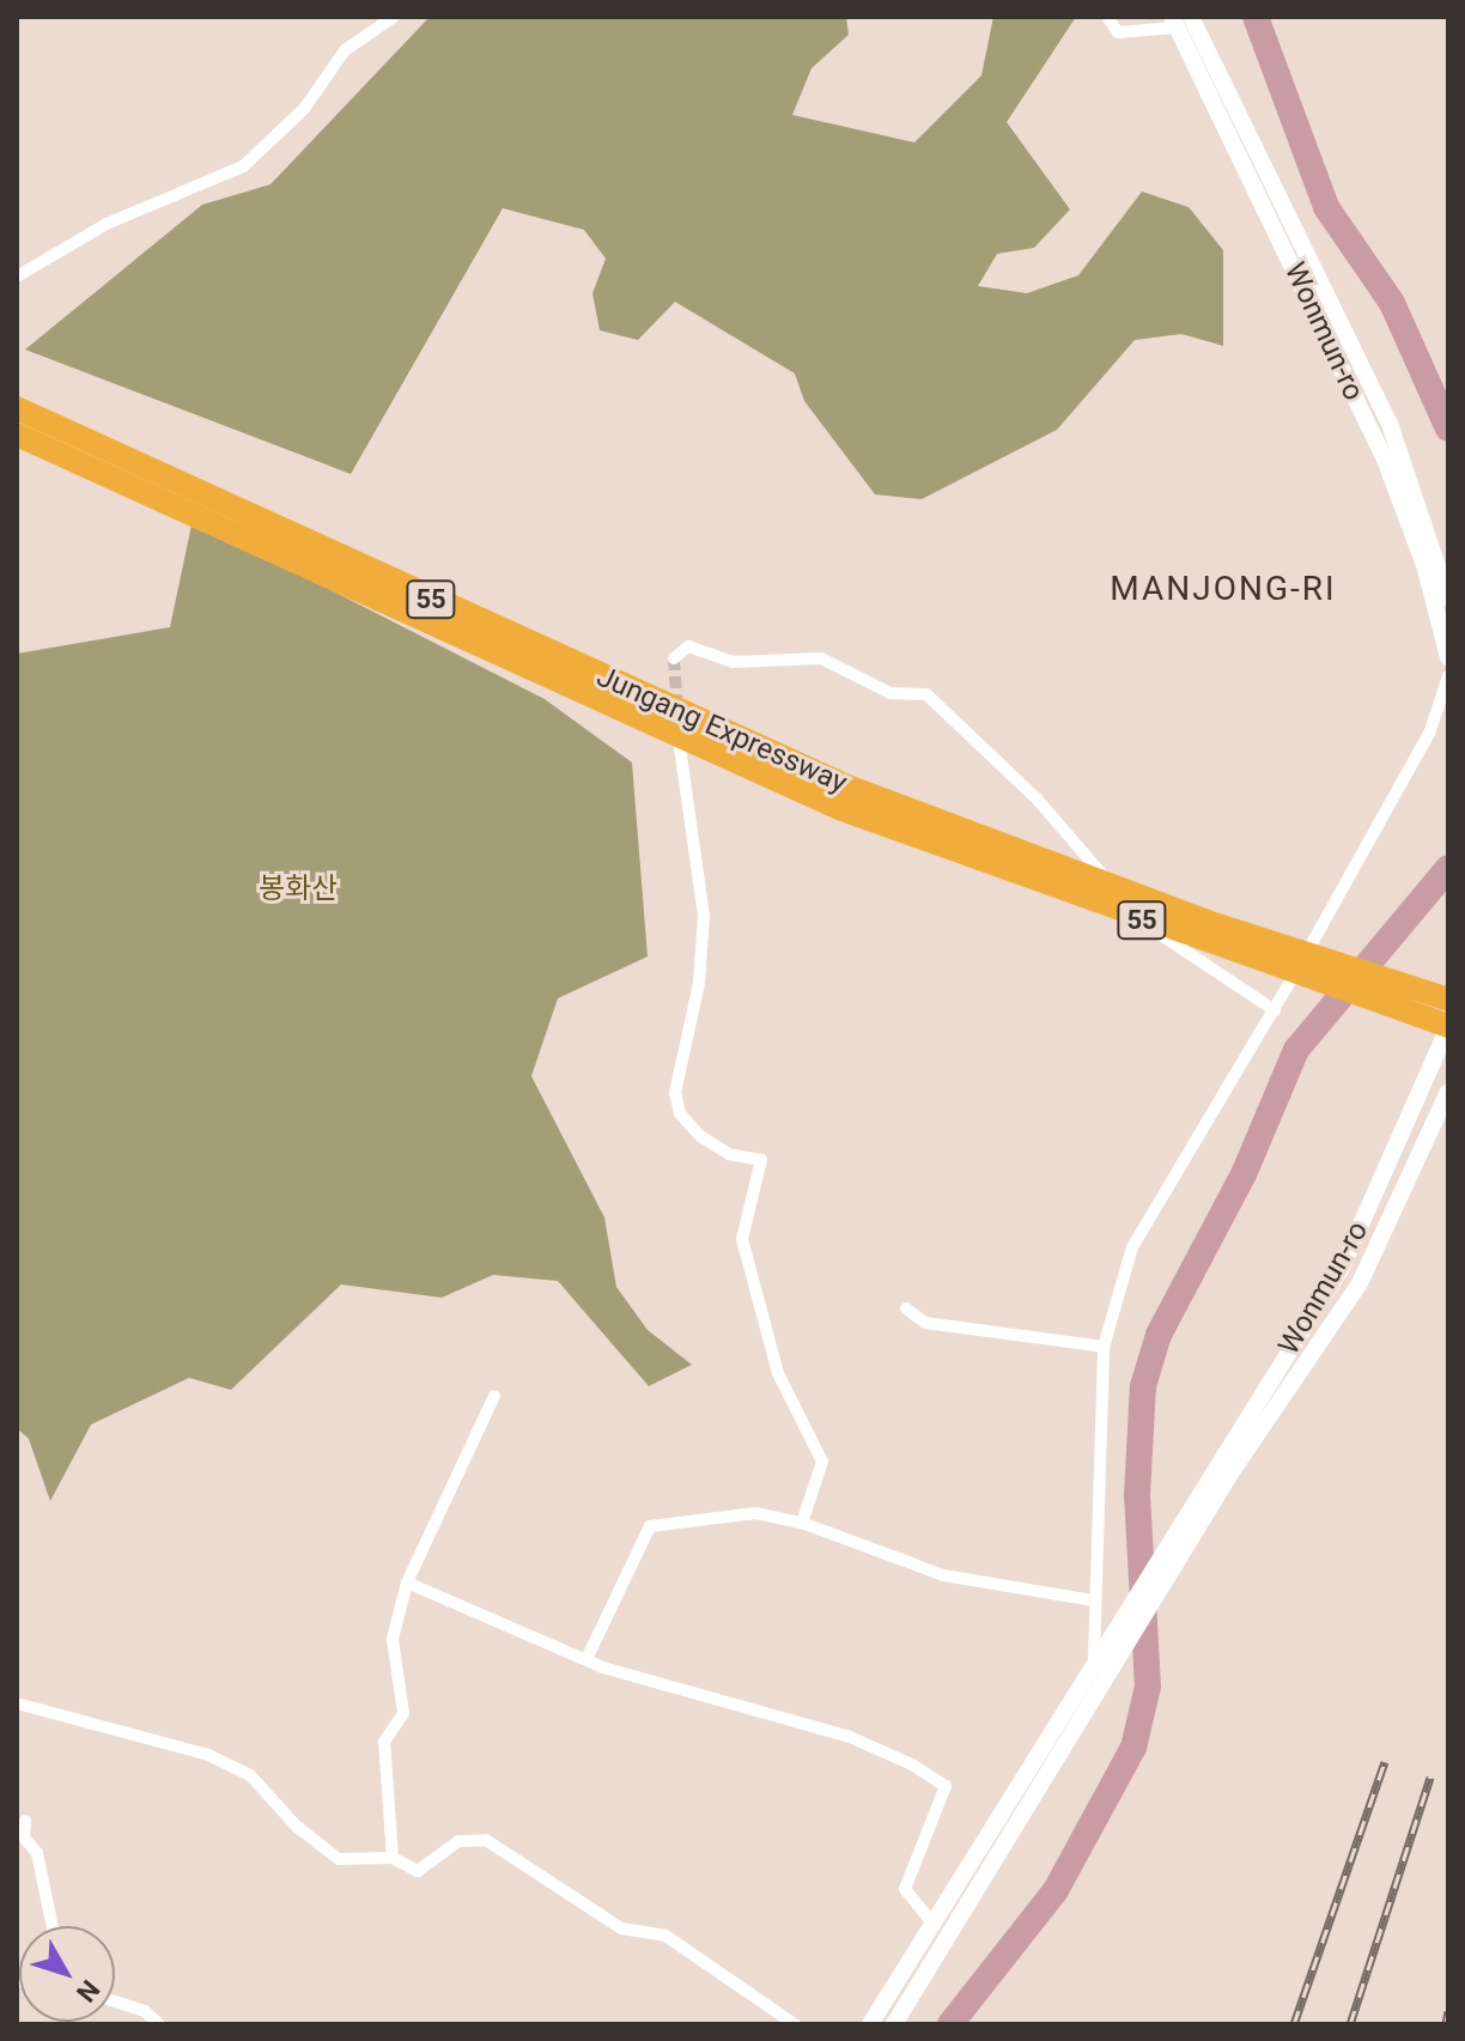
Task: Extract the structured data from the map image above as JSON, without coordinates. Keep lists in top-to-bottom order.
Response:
{
  "streets": {
    "highway": ["55", "Jungang Expressway"],
    "main road": ["Wonmun-ro"]
  },
  "crossings": [
    ["Wonmun-ro", "Jungang Expressway"]
  ],
  "districts": ["MANJONG-RI"],
  "parks": ["봉화산"],
  "north": "bottom right"
}
